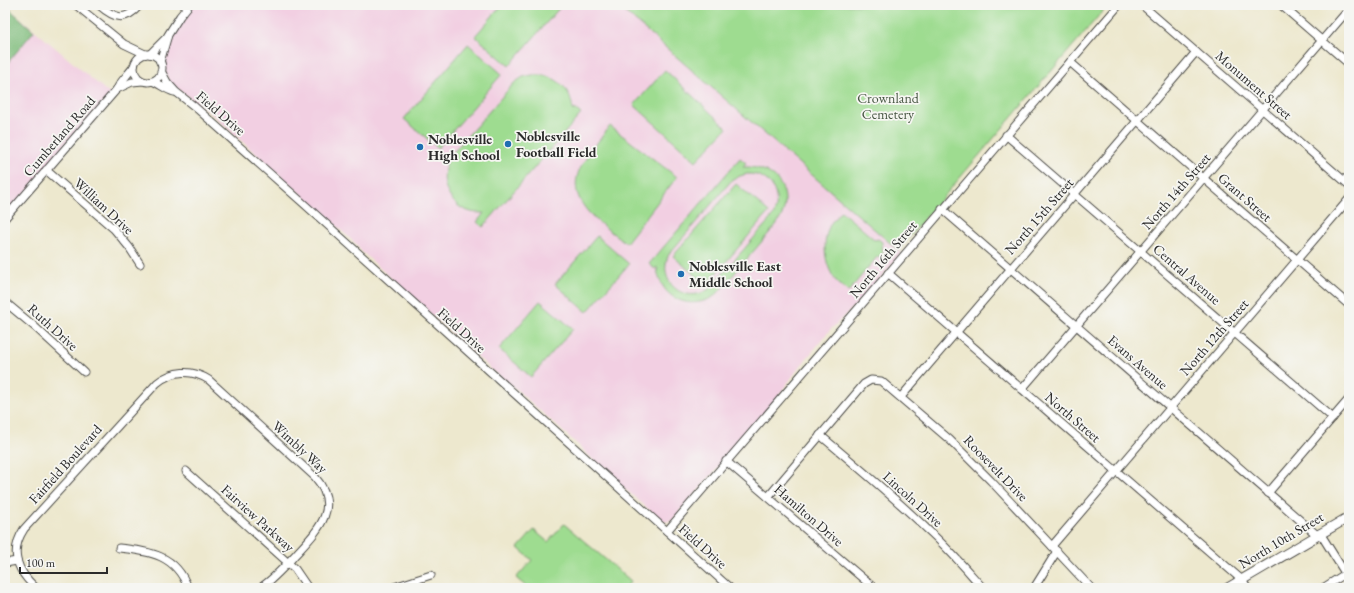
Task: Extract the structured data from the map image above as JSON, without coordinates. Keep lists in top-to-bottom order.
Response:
{
  "streets": {
    "main road": ["North 10th Street"],
    "street": [
      "Monument Street",
      "Field Drive",
      "Cumberland Road",
      "North 14th Street",
      "Grant Street",
      "William Drive",
      "North 15th Street",
      "North 16th Street",
      "Central Avenue",
      "Ruth Drive",
      "North 12th Street",
      "Evans Avenue",
      "North Street",
      "Wimbly Way",
      "Fairfield Boulevard",
      "Roosevelt Drive",
      "Lincoln Drive",
      "Hamilton Drive",
      "Fairview Parkway"
    ]
  },
  "crossings": [
    ["Monument Street", "North 14th Street"],
    ["Monument Street", "North 15th Street"],
    ["Field Drive", "North 16th Street"],
    ["Cumberland Road", "William Drive"],
    ["North 14th Street", "Grant Street"],
    ["North 14th Street", "Central Avenue"],
    ["North 14th Street", "Evans Avenue"],
    ["North 14th Street", "North Street"],
    ["Grant Street", "North 15th Street"],
    ["Grant Street", "North 16th Street"],
    ["Grant Street", "North 12th Street"],
    ["North 15th Street", "Central Avenue"],
    ["North 15th Street", "Evans Avenue"],
    ["North 15th Street", "North Street"],
    ["North 15th Street", "Roosevelt Drive"],
    ["North 16th Street", "Central Avenue"],
    ["North 16th Street", "Evans Avenue"],
    ["North 16th Street", "North Street"],
    ["North 16th Street", "Hamilton Drive"],
    ["Central Avenue", "North 12th Street"],
    ["North 12th Street", "Evans Avenue"],
    ["North 12th Street", "North Street"],
    ["North 12th Street", "Roosevelt Drive"],
    ["Evans Avenue", "North 10th Street"],
    ["North Street", "North 10th Street"],
    ["Wimbly Way", "Fairfield Boulevard"],
    ["Wimbly Way", "Fairview Parkway"],
    ["Roosevelt Drive", "Lincoln Drive"]
  ],
  "parks": ["Crownland Cemetery"],
  "places": ["Noblesville Football Field", "Noblesville High School", "Noblesville East Middle School"],
  "scale_bar": "100 m"
}
